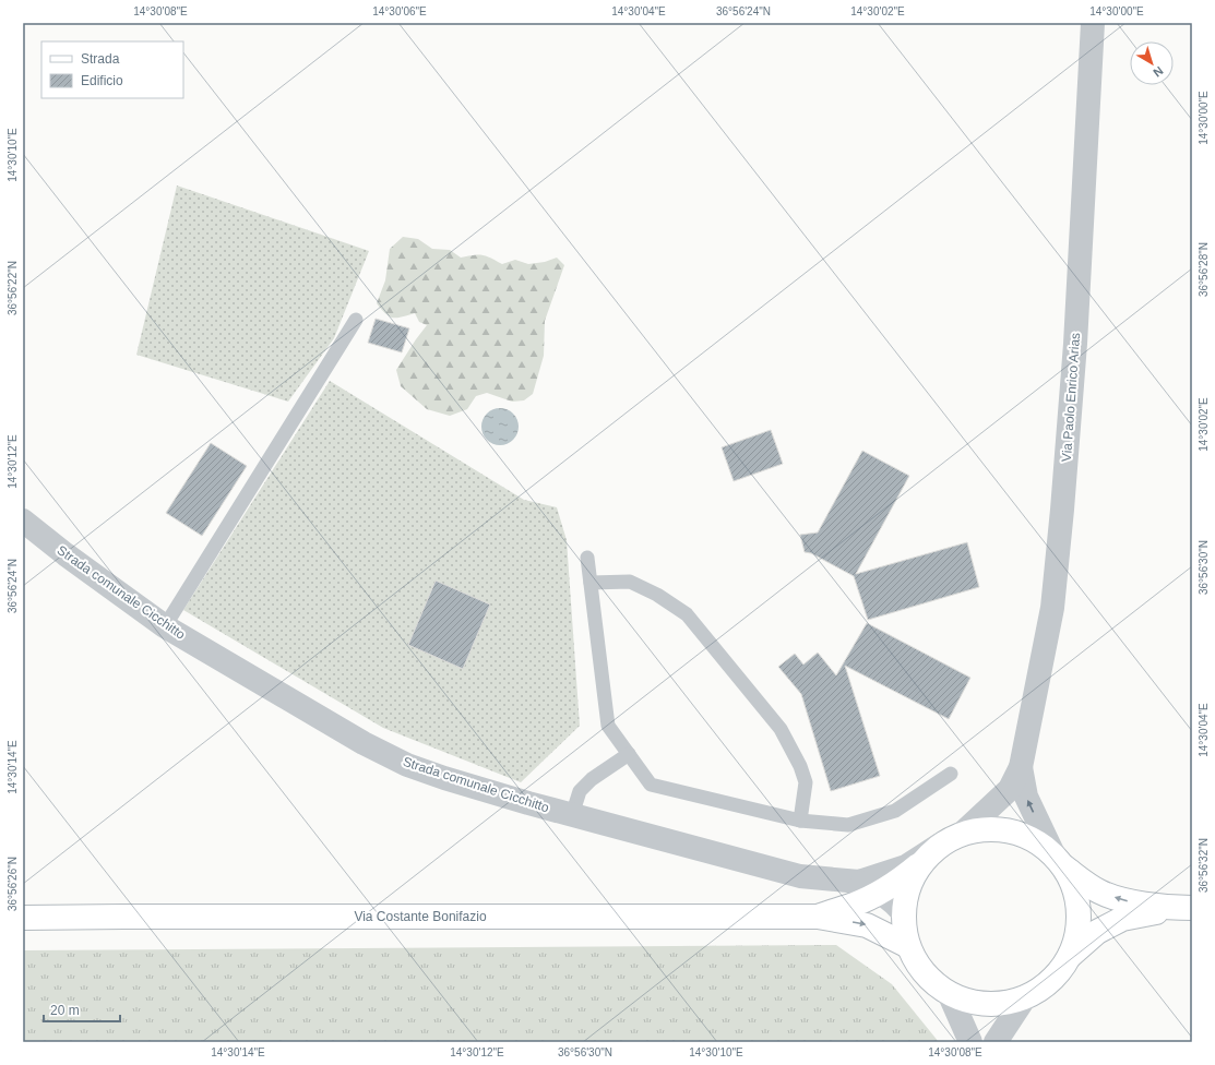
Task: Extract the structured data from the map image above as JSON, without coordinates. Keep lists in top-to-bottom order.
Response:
{
  "streets": {
    "main road": ["Via Costante Bonifazio"],
    "street": ["Via Paolo Enrico Arias", "Strada comunale Cicchitto"]
  },
  "legend": ["Strada", "Edificio"],
  "scale_bar": "20 m",
  "north": "bottom right",
  "coordinates": [
    "14°30'08\"E",
    "14°30'06\"E",
    "14°30'04\"E",
    "36°56'24\"N",
    "14°30'02\"E",
    "14°30'00\"E",
    "14°30'10\"E",
    "36°56'28\"N",
    "36°56'22\"N",
    "14°30'12\"E",
    "36°56'30\"N",
    "14°30'14\"E",
    "36°56'32\"N",
    "36°56'26\"N"
  ]
}
